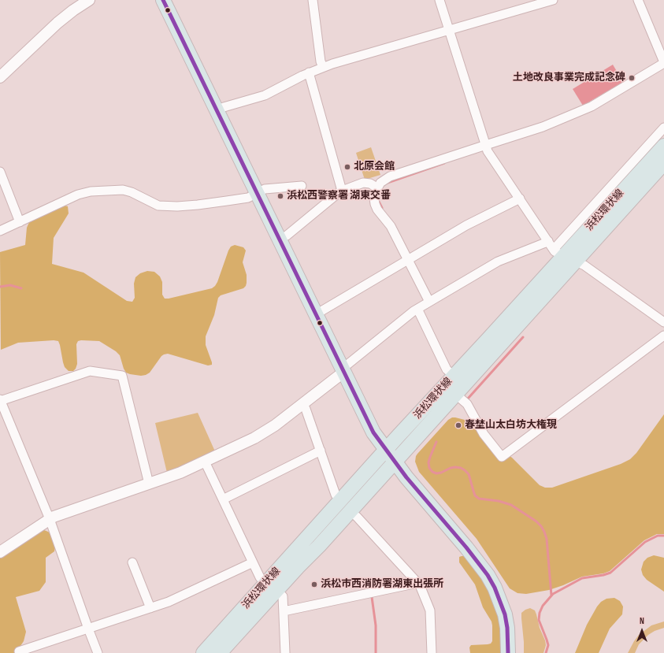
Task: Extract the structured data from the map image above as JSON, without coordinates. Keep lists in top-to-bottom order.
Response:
{
  "streets": {
    "main road": ["浜松環状線"]
  },
  "places": [
    "土地改良事業完成記念碑",
    "北原会館",
    "浜松西警察署 湖東交番",
    "春埜山太白坊大権現",
    "浜松市西消防署湖東出張所"
  ],
  "north": "top"
}
